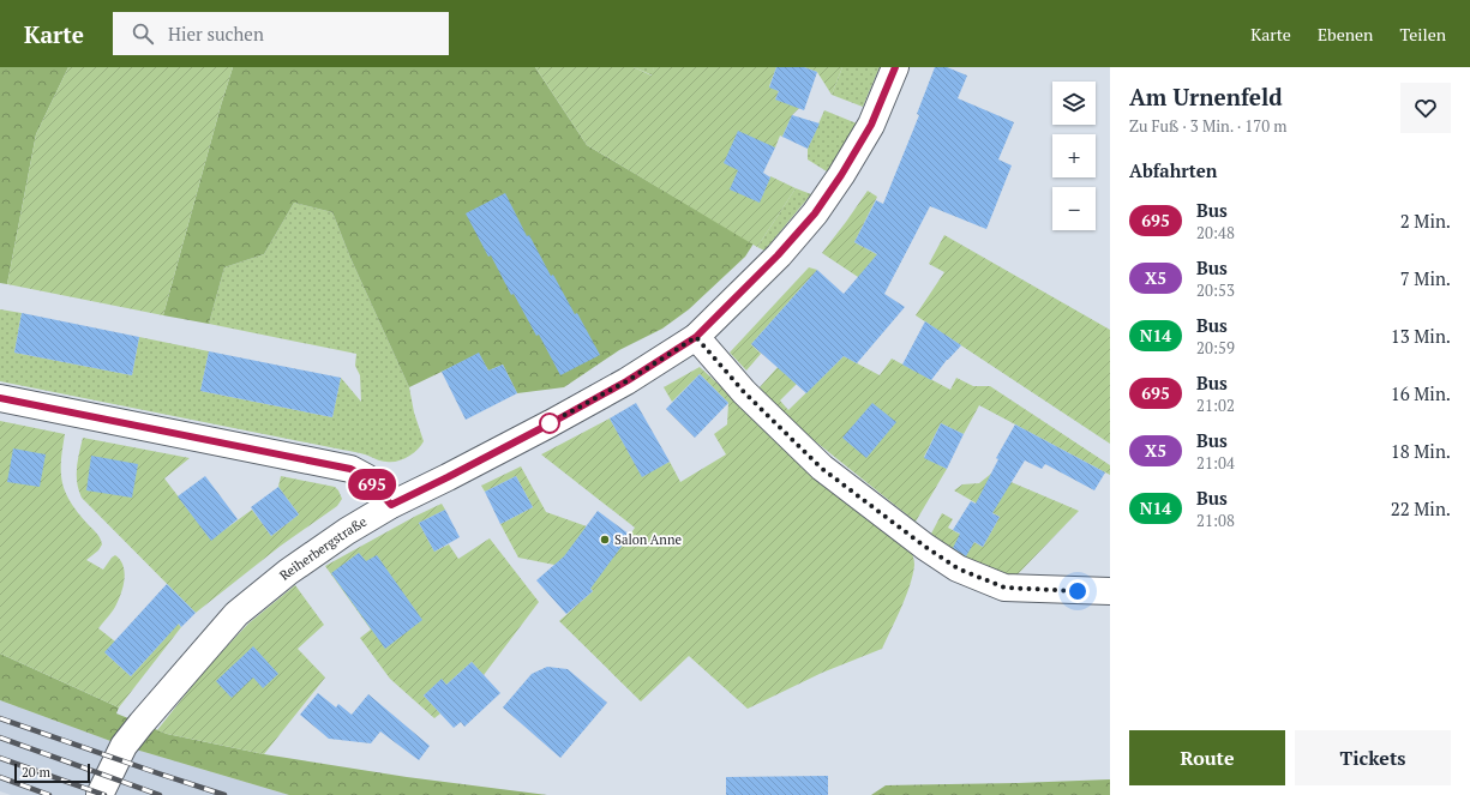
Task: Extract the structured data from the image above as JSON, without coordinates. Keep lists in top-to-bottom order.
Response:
{
  "streets": {
    "street": ["Reiherbergstraße"]
  },
  "places": ["Salon Anne"],
  "lines": ["bus line 695"],
  "scale_bar": "20 m",
  "page": {
    "header": "Karte",
    "search": "Hier suchen",
    "nav": ["Karte", "Ebenen", "Teilen"],
    "on_map": "695",
    "heading": [
      ["Am Urnenfeld", "Zu Fuß · 3 Min. · 170 m"],
      "Abfahrten"
    ],
    "map_buttons": ["+", "−"],
    "list": [
      {
        "mark": "695",
        "name": "Bus",
        "note": "20:48",
        "value": "2 Min."
      },
      {
        "mark": "X5",
        "name": "Bus",
        "note": "20:53",
        "value": "7 Min."
      },
      {
        "mark": "N14",
        "name": "Bus",
        "note": "20:59",
        "value": "13 Min."
      },
      {
        "mark": "695",
        "name": "Bus",
        "note": "21:02",
        "value": "16 Min."
      },
      {
        "mark": "X5",
        "name": "Bus",
        "note": "21:04",
        "value": "18 Min."
      },
      {
        "mark": "N14",
        "name": "Bus",
        "note": "21:08",
        "value": "22 Min."
      }
    ],
    "buttons": ["Route", "Tickets"],
    "scale": "20 m"
  }
}
